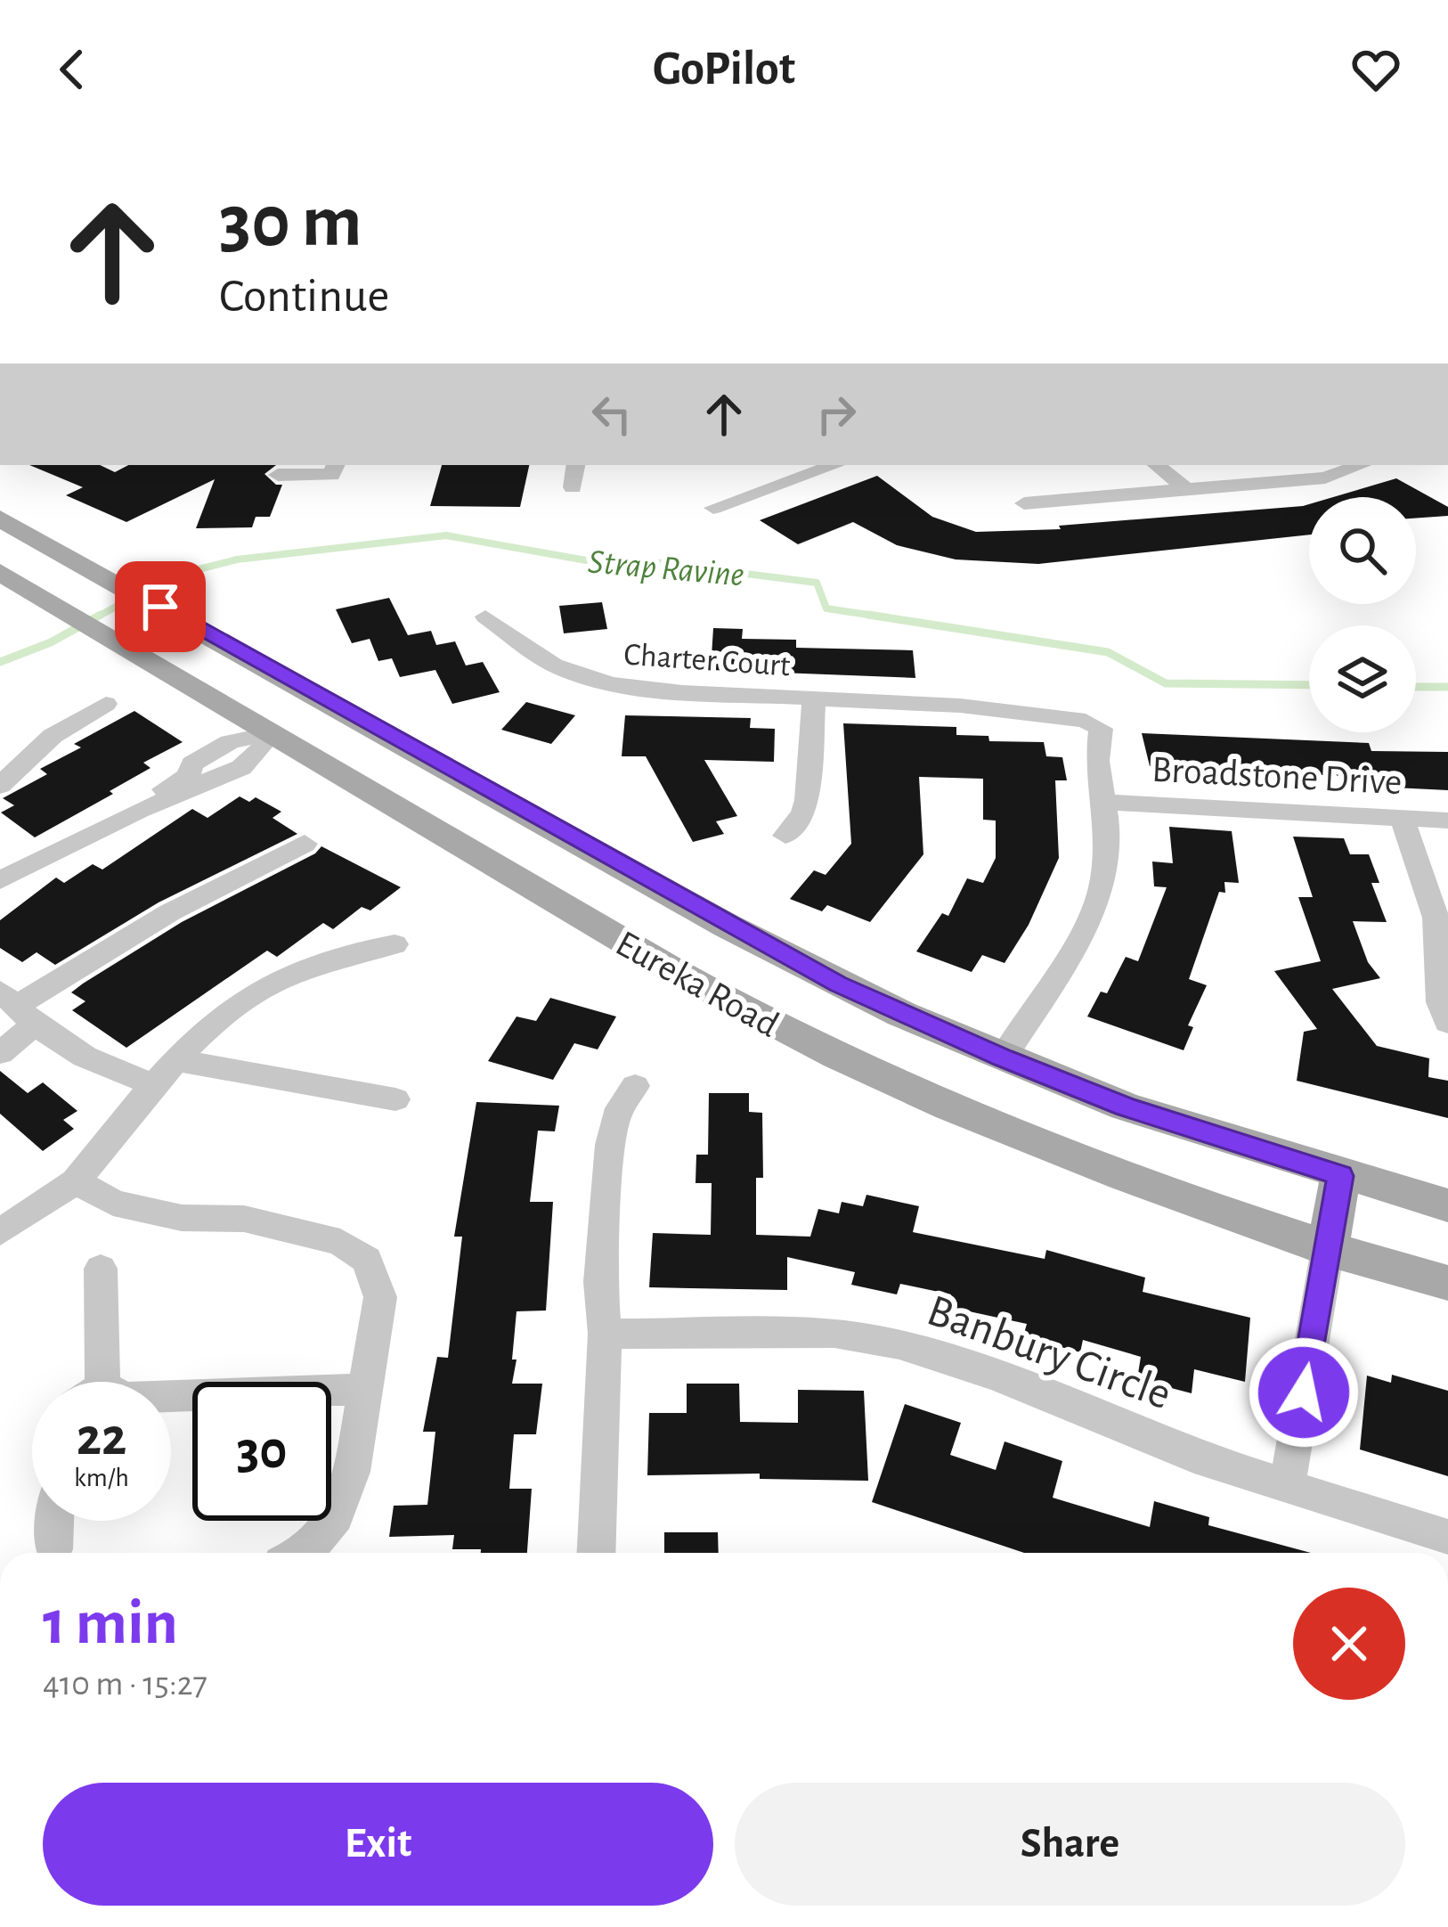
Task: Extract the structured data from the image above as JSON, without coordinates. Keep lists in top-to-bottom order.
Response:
{
  "streets": {
    "main road": ["Eureka Road"],
    "street": ["Charter Court", "Broadstone Drive", "Banbury Circle"]
  },
  "crossings": [
    ["Charter Court", "Broadstone Drive"]
  ],
  "water": ["Strap Ravine"],
  "page": {
    "header": "GoPilot",
    "turn": ["30 m", "Continue"],
    "speed": "22 km/h",
    "limit": "30",
    "heading": ["1 min", "410 m · 15:27"],
    "buttons": ["Exit", "Share"]
  }
}
